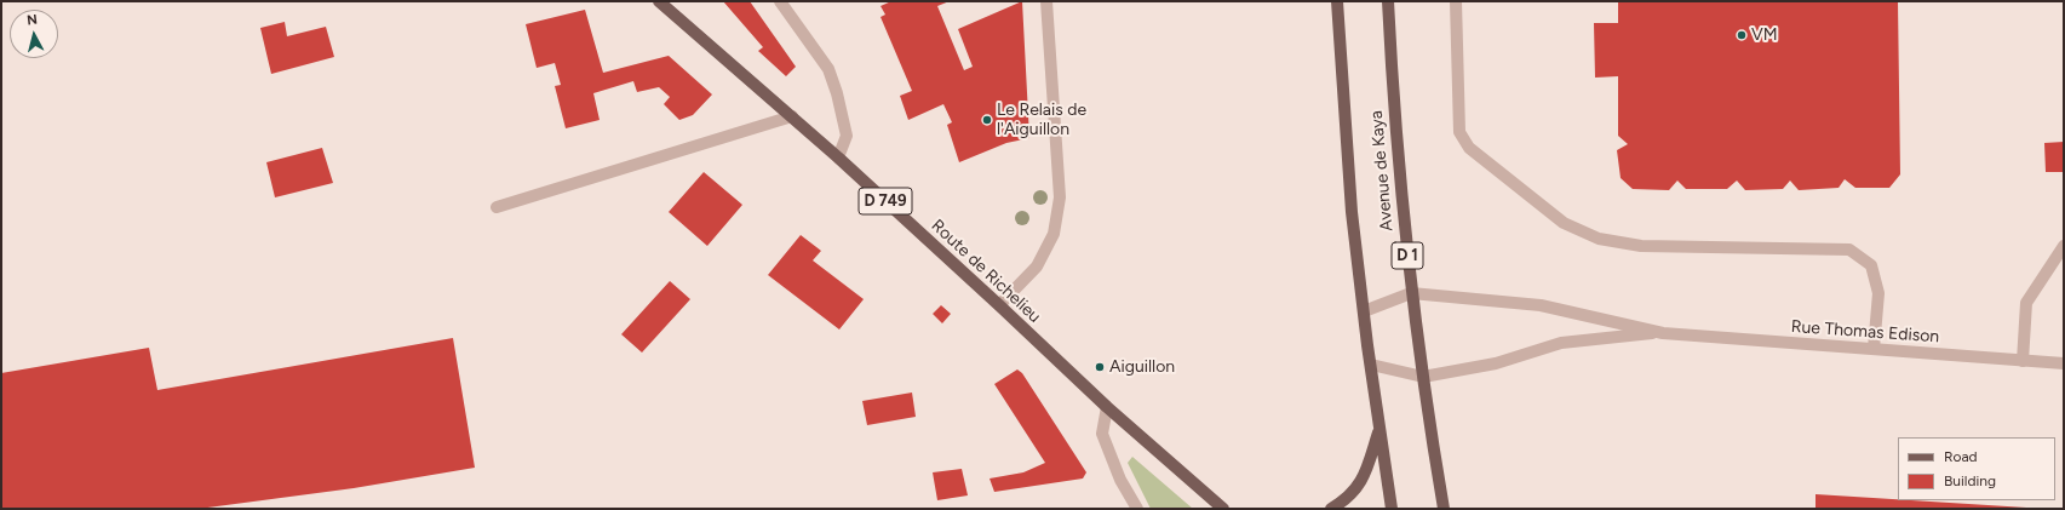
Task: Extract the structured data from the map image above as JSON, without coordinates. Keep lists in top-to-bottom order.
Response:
{
  "streets": {
    "main road": [
      "Avenue de Kaya",
      "D 749",
      "D 1",
      "Route de Richelieu"
    ],
    "street": ["Rue Thomas Edison"]
  },
  "crossings": [
    ["Avenue de Kaya", "Rue Thomas Edison"]
  ],
  "places": ["VM", "Le Relais de l'Aiguillon", "Aiguillon"],
  "legend": ["Road", "Building"],
  "north": "top"
}
